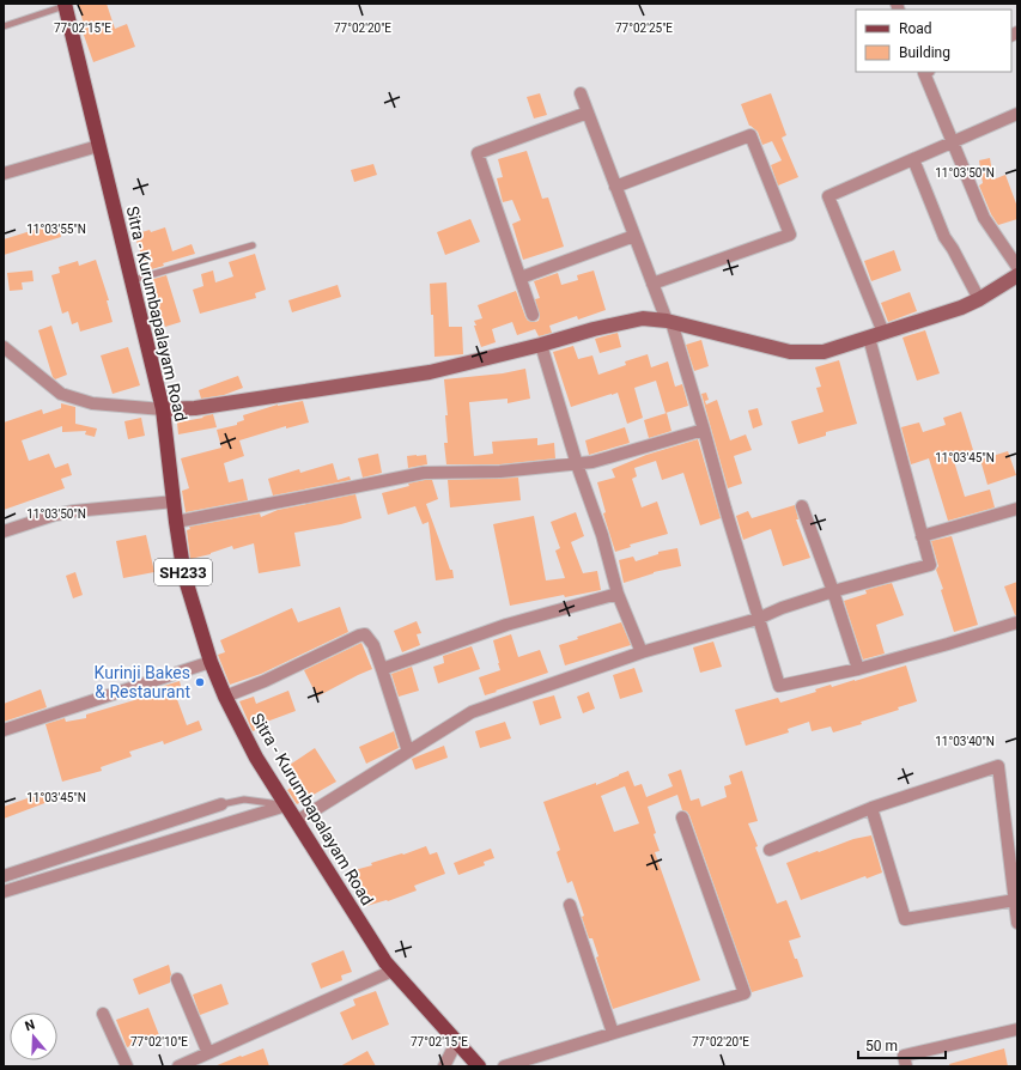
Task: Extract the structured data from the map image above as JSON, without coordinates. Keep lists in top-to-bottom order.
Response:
{
  "streets": {
    "main road": ["Sitra - Kurumbapalayam Road", "SH233"]
  },
  "places": ["Kurinji Bakes & Restaurant"],
  "legend": ["Road", "Building"],
  "scale_bar": "50 m",
  "north": "top",
  "coordinates": [
    "77°02'15\"E",
    "77°02'20\"E",
    "77°02'25\"E",
    "11°03'50\"N",
    "11°03'55\"N",
    "11°03'45\"N",
    "11°03'40\"N",
    "77°02'10\"E"
  ]
}
